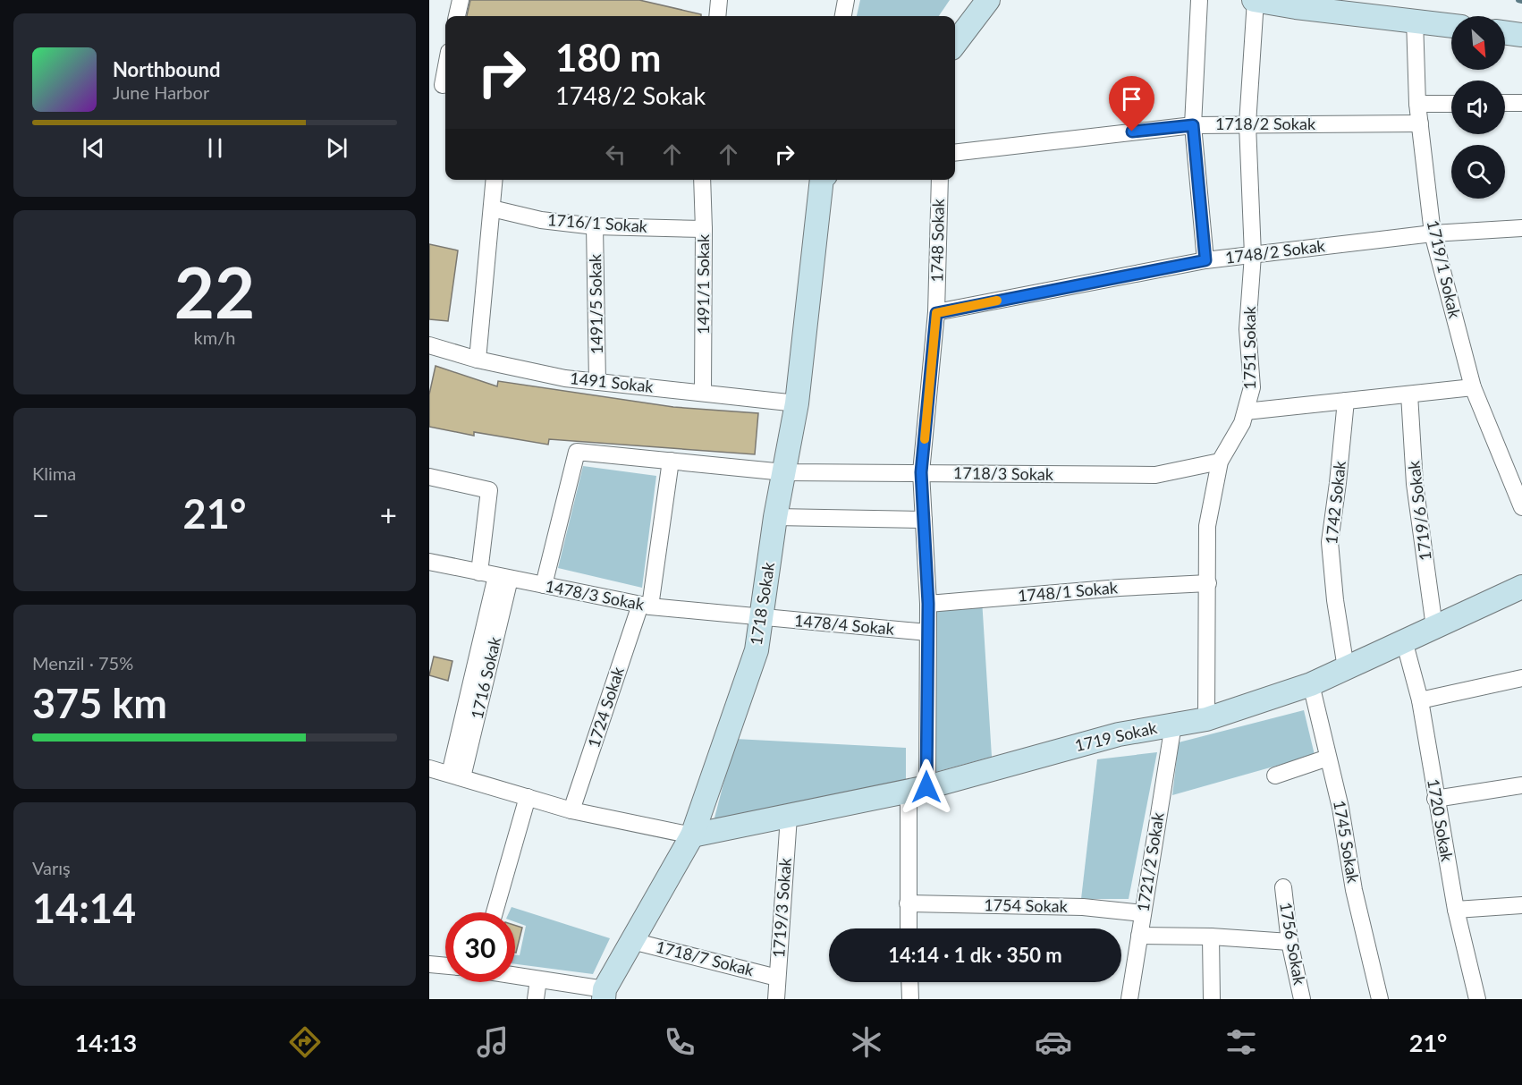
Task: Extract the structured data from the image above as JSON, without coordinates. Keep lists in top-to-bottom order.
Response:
{
  "streets": {
    "main road": ["1718 Sokak", "1719 Sokak"],
    "street": [
      "1718/2 Sokak",
      "1716/1 Sokak",
      "1748 Sokak",
      "1748/2 Sokak",
      "1719/1 Sokak",
      "1491/1 Sokak",
      "1491/5 Sokak",
      "1751 Sokak",
      "1491 Sokak",
      "1718/3 Sokak",
      "1742 Sokak",
      "1719/6 Sokak",
      "1748/1 Sokak",
      "1478/3 Sokak",
      "1478/4 Sokak",
      "1716 Sokak",
      "1724 Sokak",
      "1720 Sokak",
      "1745 Sokak",
      "1721/2 Sokak",
      "1754 Sokak",
      "1719/3 Sokak",
      "1756 Sokak",
      "1718/7 Sokak"
    ]
  },
  "crossings": [
    ["1718/2 Sokak", "1719/1 Sokak"],
    ["1718/2 Sokak", "1751 Sokak"],
    ["1716/1 Sokak", "1491/1 Sokak"],
    ["1716/1 Sokak", "1491/5 Sokak"],
    ["1748 Sokak", "1748/2 Sokak"],
    ["1748 Sokak", "1718/3 Sokak"],
    ["1748 Sokak", "1748/1 Sokak"],
    ["1748 Sokak", "1478/4 Sokak"],
    ["1748 Sokak", "1719 Sokak"],
    ["1748 Sokak", "1754 Sokak"],
    ["1748/2 Sokak", "1719/1 Sokak"],
    ["1748/2 Sokak", "1751 Sokak"],
    ["1491/1 Sokak", "1491 Sokak"],
    ["1491/5 Sokak", "1491 Sokak"],
    ["1751 Sokak", "1718/3 Sokak"],
    ["1751 Sokak", "1748/1 Sokak"],
    ["1751 Sokak", "1719 Sokak"],
    ["1491 Sokak", "1718 Sokak"],
    ["1718/3 Sokak", "1478/3 Sokak"],
    ["1718/3 Sokak", "1718 Sokak"],
    ["1718/3 Sokak", "1724 Sokak"],
    ["1742 Sokak", "1719 Sokak"],
    ["1719/6 Sokak", "1719 Sokak"],
    ["1478/3 Sokak", "1718 Sokak"],
    ["1478/3 Sokak", "1478/4 Sokak"],
    ["1478/3 Sokak", "1716 Sokak"],
    ["1478/3 Sokak", "1724 Sokak"],
    ["1718 Sokak", "1478/4 Sokak"],
    ["1718 Sokak", "1719 Sokak"],
    ["1718 Sokak", "1718/7 Sokak"],
    ["1719 Sokak", "1720 Sokak"],
    ["1719 Sokak", "1745 Sokak"],
    ["1719 Sokak", "1721/2 Sokak"],
    ["1719 Sokak", "1719/3 Sokak"],
    ["1721/2 Sokak", "1754 Sokak"],
    ["1719/3 Sokak", "1718/7 Sokak"]
  ],
  "north": "bottom right",
  "page": {
    "turn": ["180 m", "1748/2 Sokak"],
    "song": ["Northbound", "June Harbor"],
    "tile": [
      ["22", "km/h"],
      "Klima",
      ["Menzil · 75%", "375 km"],
      ["Varış", "14:14"]
    ],
    "heat": ["−", "21°", "+"],
    "limit": "30",
    "trip": "14:14 · 1 dk · 350 m",
    "tabs": ["14:13", "21°"]
  }
}
